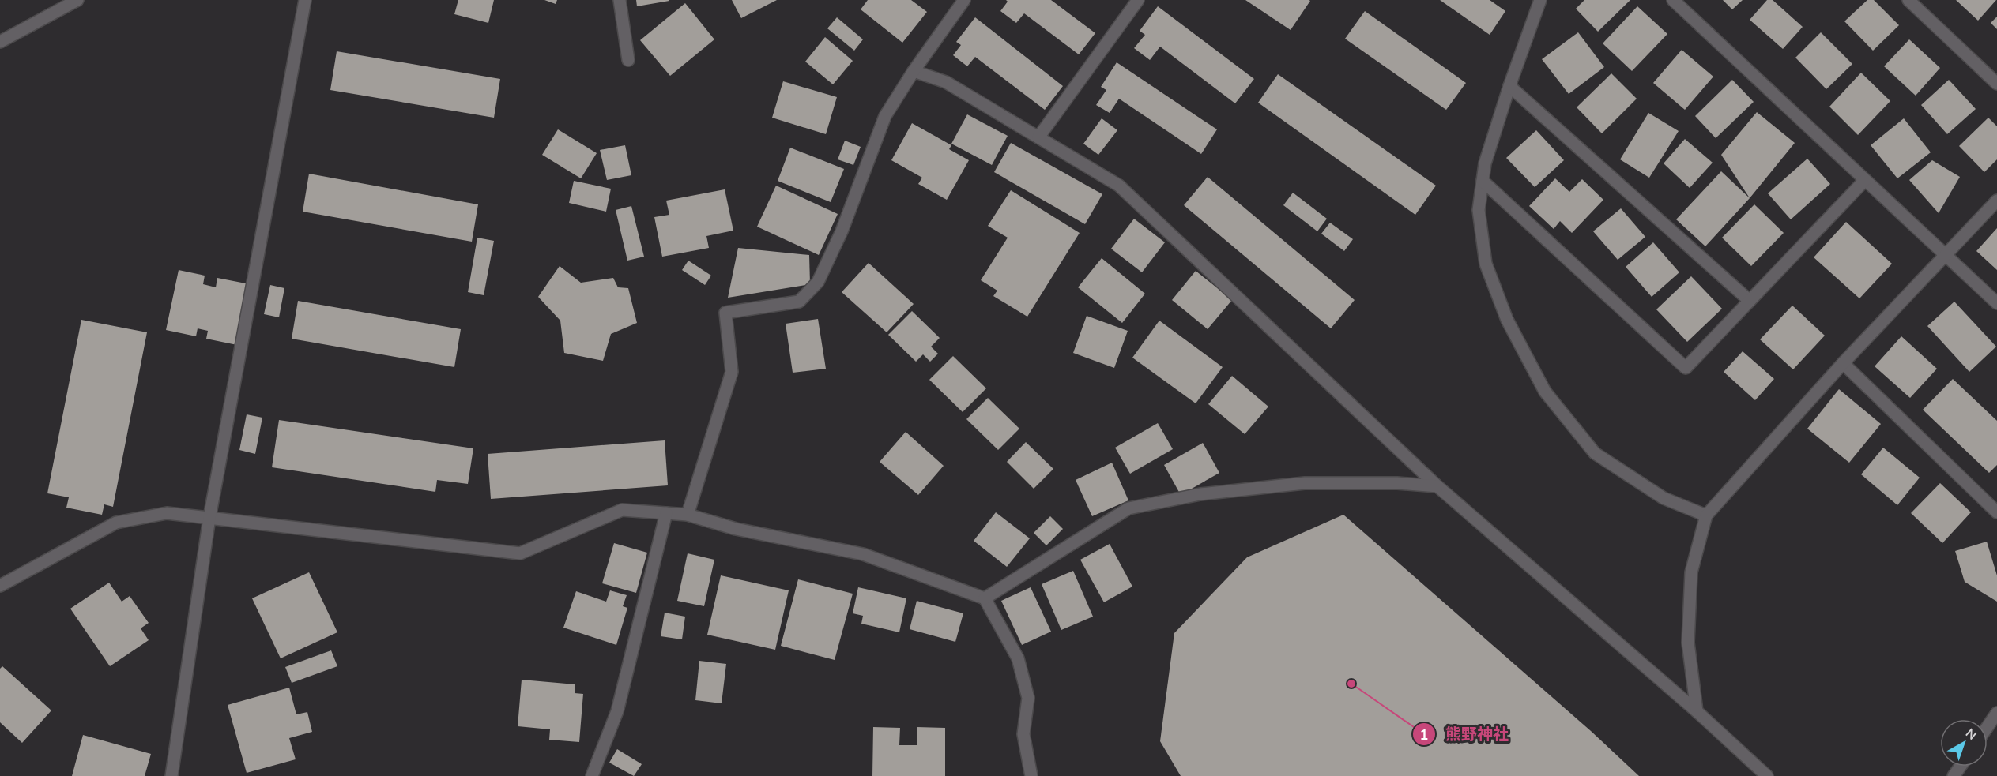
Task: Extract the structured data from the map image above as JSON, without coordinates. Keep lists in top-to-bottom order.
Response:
{
  "places": ["熊野神社"],
  "north": "top right"
}
